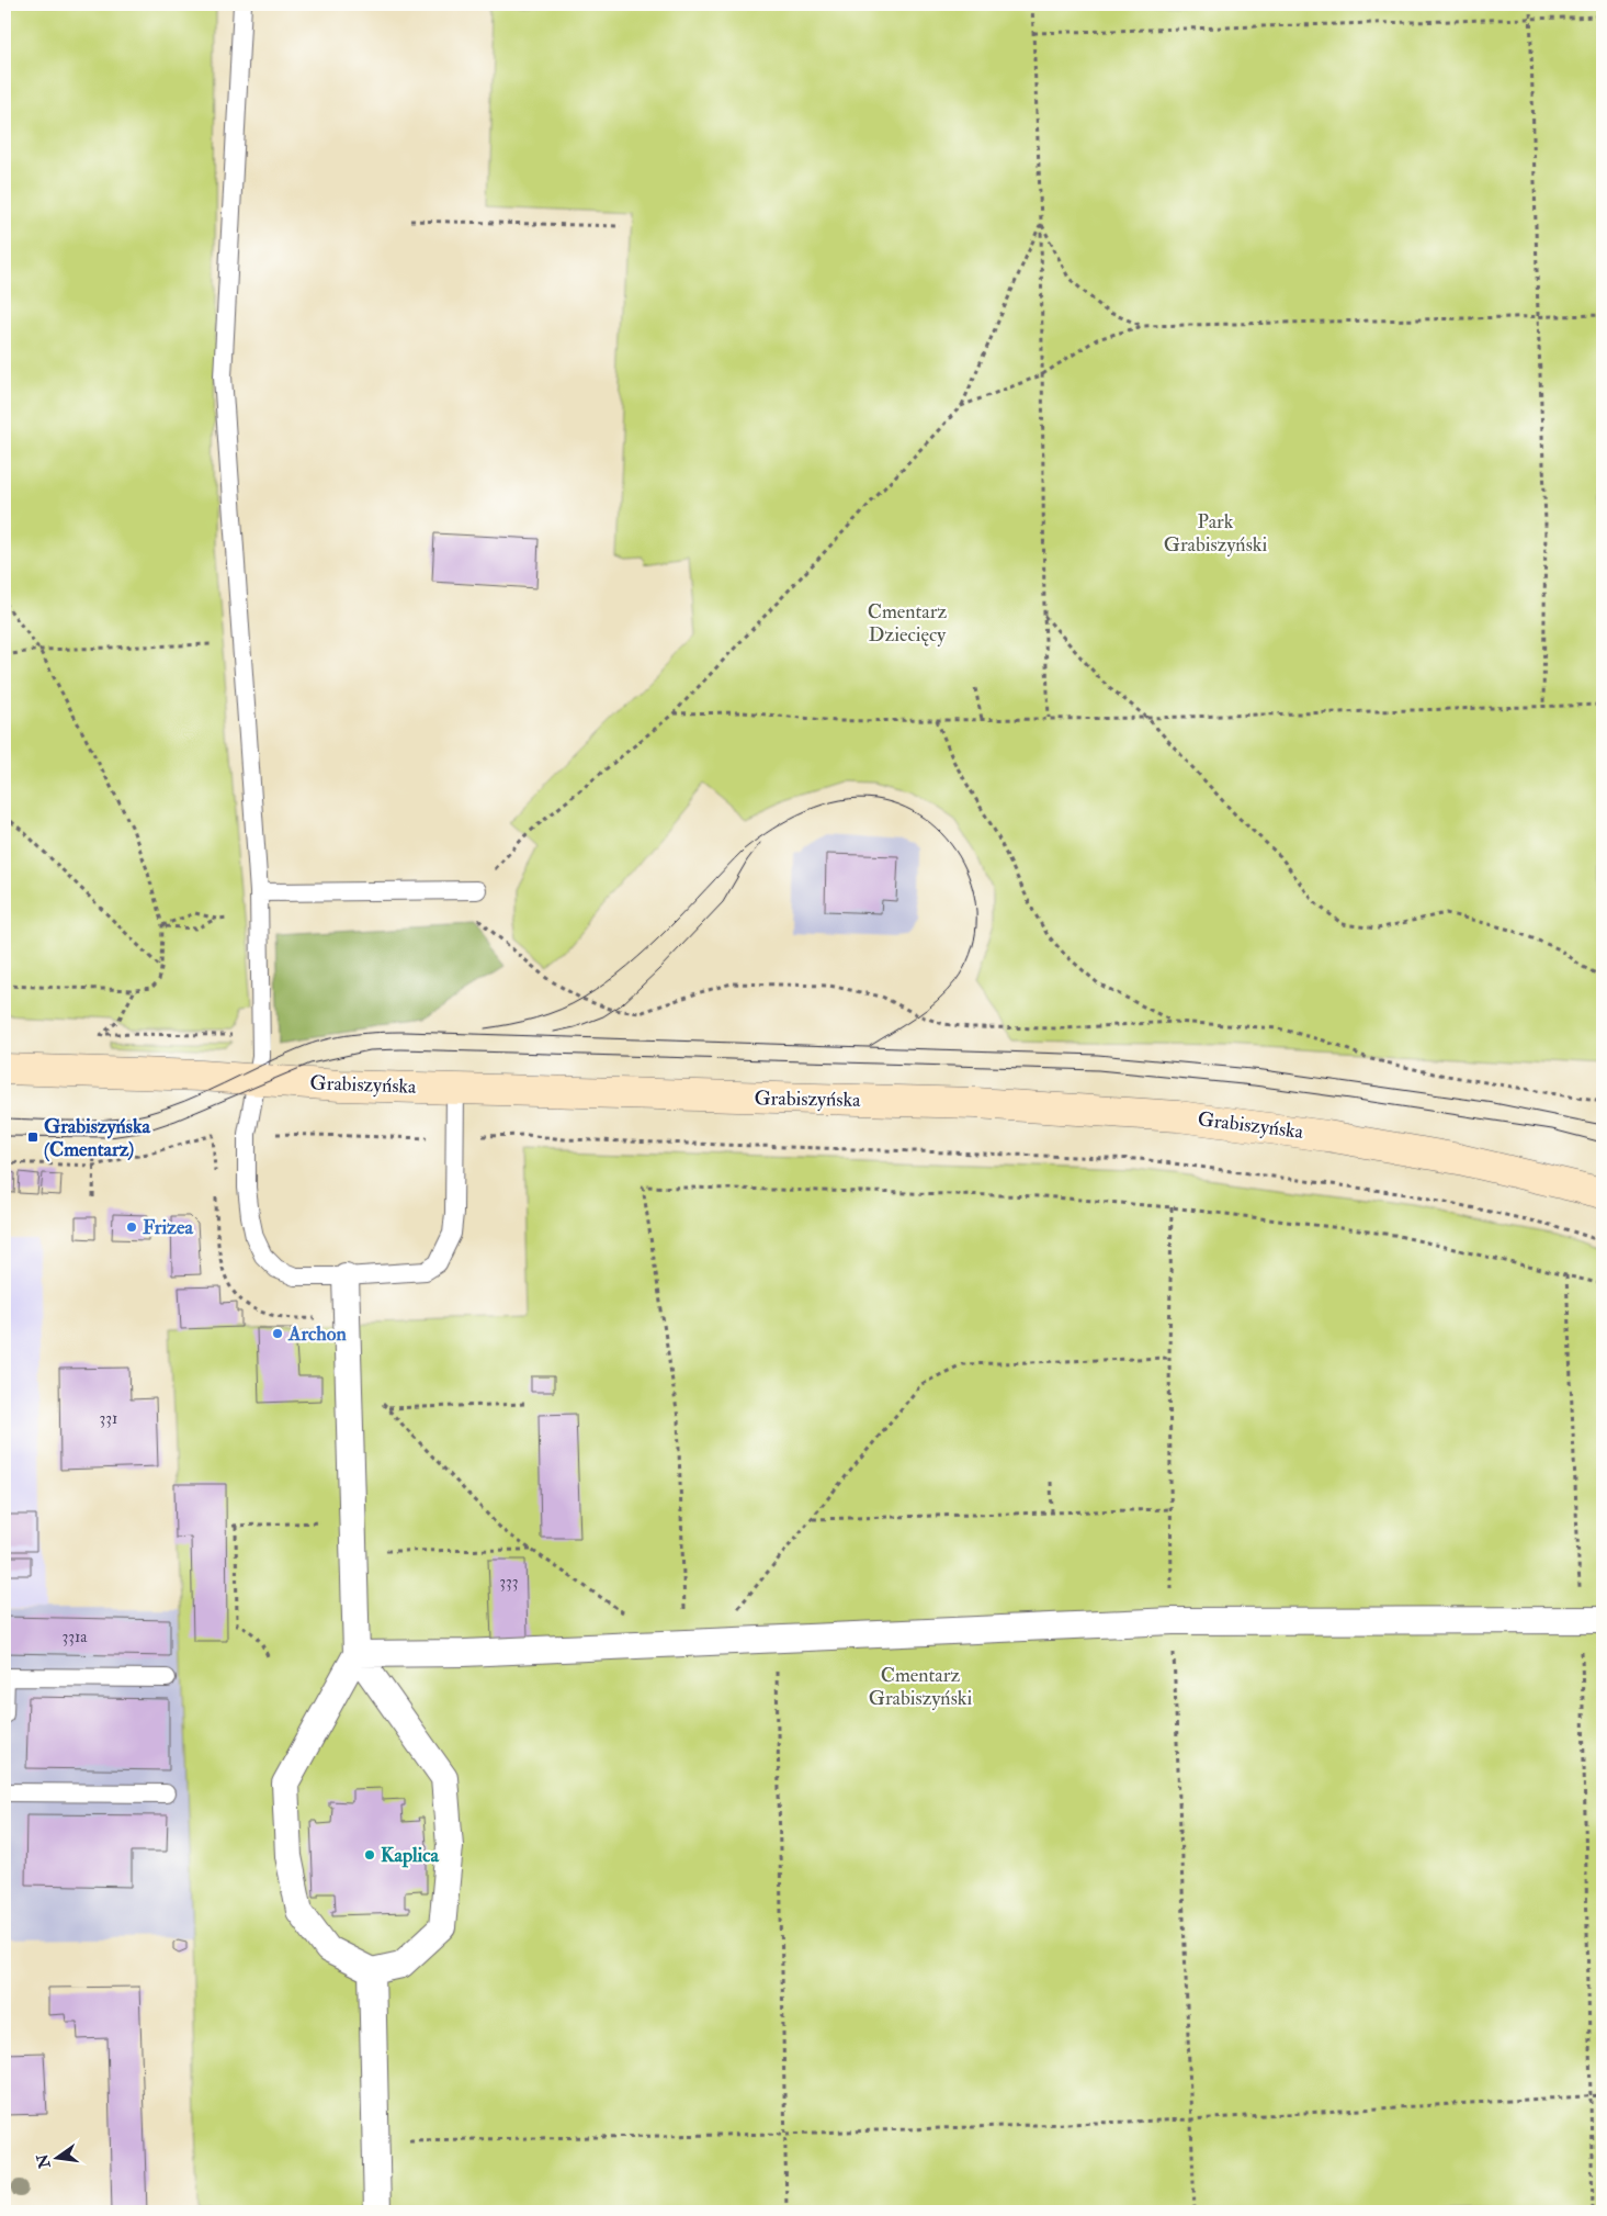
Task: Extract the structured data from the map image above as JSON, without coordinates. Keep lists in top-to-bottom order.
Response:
{
  "streets": {
    "main road": ["Grabiszyńska"]
  },
  "parks": ["Park Grabiszyński", "Cmentarz Dziecięcy", "Cmentarz Grabiszyński"],
  "places": {
    "transit": ["Grabiszyńska (Cmentarz)"],
    "other": ["Frizea", "Archon", "Kaplica"]
  },
  "house_numbers": ["331", "333", "331a"],
  "north": "left"
}
